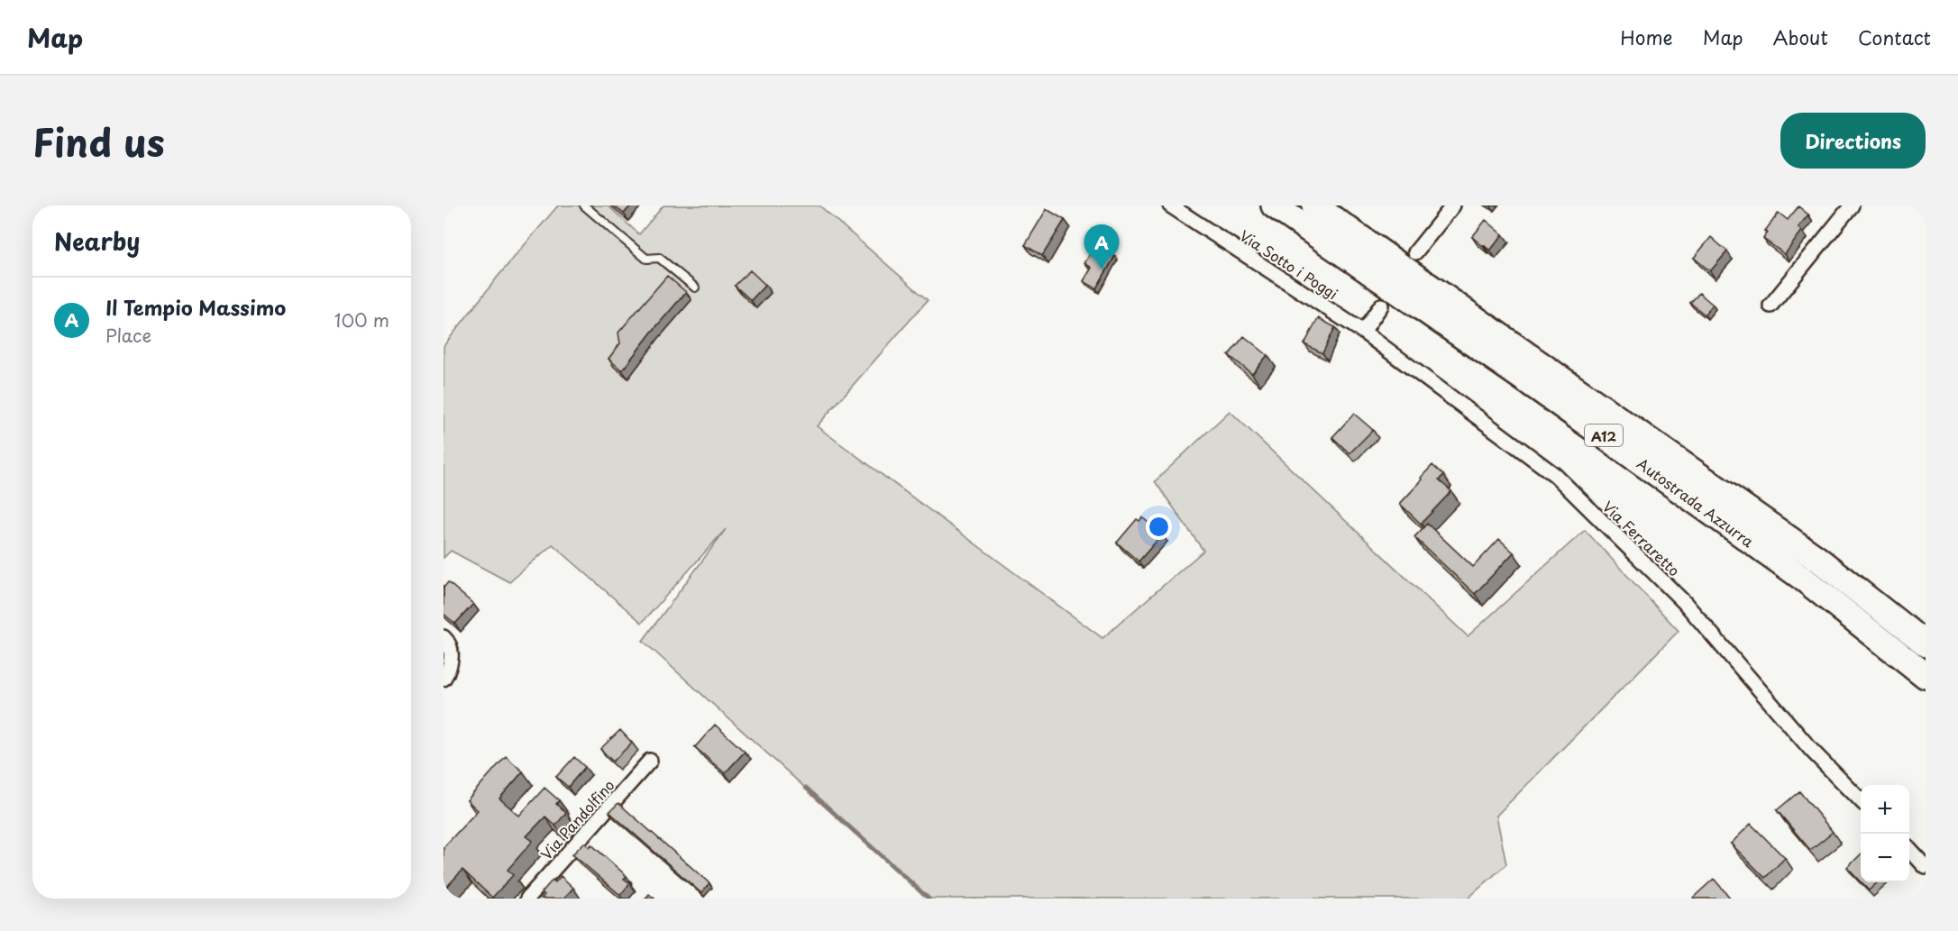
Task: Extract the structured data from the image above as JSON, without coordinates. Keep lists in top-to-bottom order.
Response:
{
  "streets": {
    "highway": ["A12", "Autostrada Azzurra"],
    "street": ["Via Sotto i Poggi", "Via Ferraretto", "Via Pandolfino"]
  },
  "crossings": [
    ["Via Sotto i Poggi", "Via Ferraretto"]
  ],
  "page": {
    "header": "Map",
    "nav": [
      "Home",
      "Map",
      "About",
      "Contact"
    ],
    "title": "Find us",
    "buttons": "Directions",
    "heading": "Nearby",
    "pins": "A",
    "list": [
      {
        "mark": "A",
        "name": "Il Tempio Massimo",
        "note": "Place",
        "value": "100 m"
      }
    ],
    "map_buttons": ["+", "−"]
  }
}
